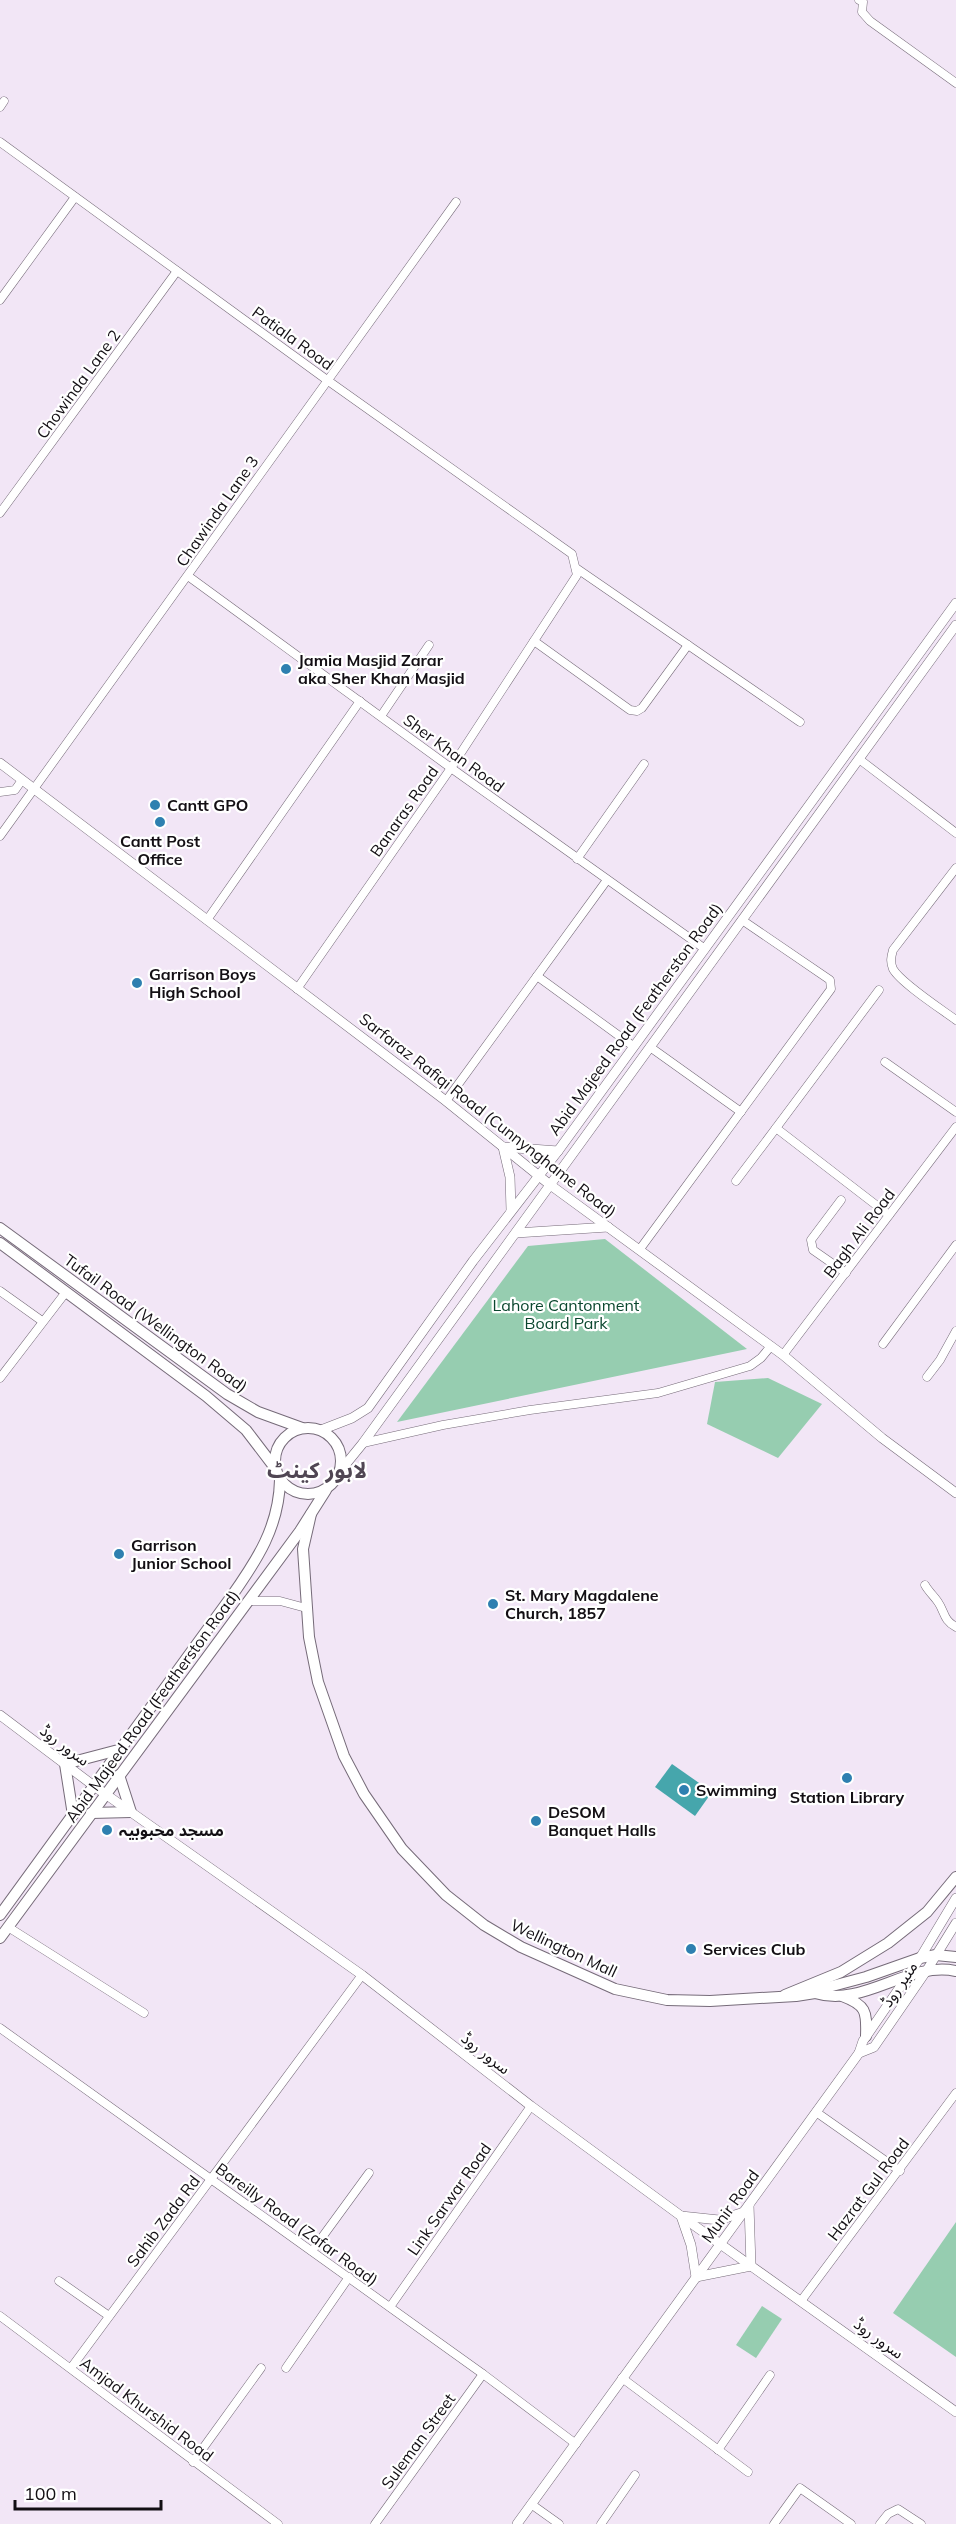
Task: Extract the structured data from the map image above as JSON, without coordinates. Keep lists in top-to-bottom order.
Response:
{
  "streets": {
    "main road": ["Abid Majeed Road (Featherston Road)", "Tufail Road (Wellington Road)", "Wellington Mall"],
    "street": [
      "Patiala Road",
      "Chowinda Lane 2",
      "Chawinda Lane 3",
      "Sher Khan Road",
      "Banaras Road",
      "Sarfaraz Rafiqi Road (Cunnynghame Road)",
      "Bagh Ali Road",
      "سرور روڈ",
      "منیر روڈ",
      "Hazrat Gul Road",
      "Link Sarwar Road",
      "Munir Road",
      "Sahib Zada Rd",
      "Bareilly Road (Zafar Road)",
      "Amjad Khurshid Road",
      "Suleman Street"
    ]
  },
  "crossings": [
    ["Patiala Road", "Chowinda Lane 2"],
    ["Patiala Road", "Chawinda Lane 3"],
    ["Patiala Road", "Banaras Road"],
    ["Chawinda Lane 3", "Sher Khan Road"],
    ["Chawinda Lane 3", "Sarfaraz Rafiqi Road (Cunnynghame Road)"],
    ["Sher Khan Road", "Banaras Road"],
    ["Sher Khan Road", "Abid Majeed Road (Featherston Road)"],
    ["Banaras Road", "Sarfaraz Rafiqi Road (Cunnynghame Road)"],
    ["Abid Majeed Road (Featherston Road)", "Sarfaraz Rafiqi Road (Cunnynghame Road)"],
    ["Abid Majeed Road (Featherston Road)", "Tufail Road (Wellington Road)"],
    ["Abid Majeed Road (Featherston Road)", "سرور روڈ"],
    ["Abid Majeed Road (Featherston Road)", "Wellington Mall"],
    ["Sarfaraz Rafiqi Road (Cunnynghame Road)", "Bagh Ali Road"],
    ["سرور روڈ", "Hazrat Gul Road"],
    ["سرور روڈ", "Link Sarwar Road"],
    ["سرور روڈ", "Munir Road"],
    ["سرور روڈ", "Sahib Zada Rd"],
    ["Wellington Mall", "Munir Road"],
    ["منیر روڈ", "Munir Road"],
    ["Link Sarwar Road", "Bareilly Road (Zafar Road)"],
    ["Munir Road", "Bareilly Road (Zafar Road)"],
    ["Sahib Zada Rd", "Bareilly Road (Zafar Road)"],
    ["Sahib Zada Rd", "Amjad Khurshid Road"],
    ["Bareilly Road (Zafar Road)", "Suleman Street"]
  ],
  "districts": ["لاہور کینٹ"],
  "parks": ["Lahore Cantonment Board Park"],
  "places": [
    "Jamia Masjid Zarar aka Sher Khan Masjid",
    "Cantt GPO",
    "Cantt Post Office",
    "Garrison Boys High School",
    "Garrison Junior School",
    "St. Mary Magdalene Church, 1857",
    "Station Library",
    "Swimming",
    "DeSOM Banquet Halls",
    "مسجد محبوبیہ",
    "Services Club"
  ],
  "scale_bar": "100 m"
}
